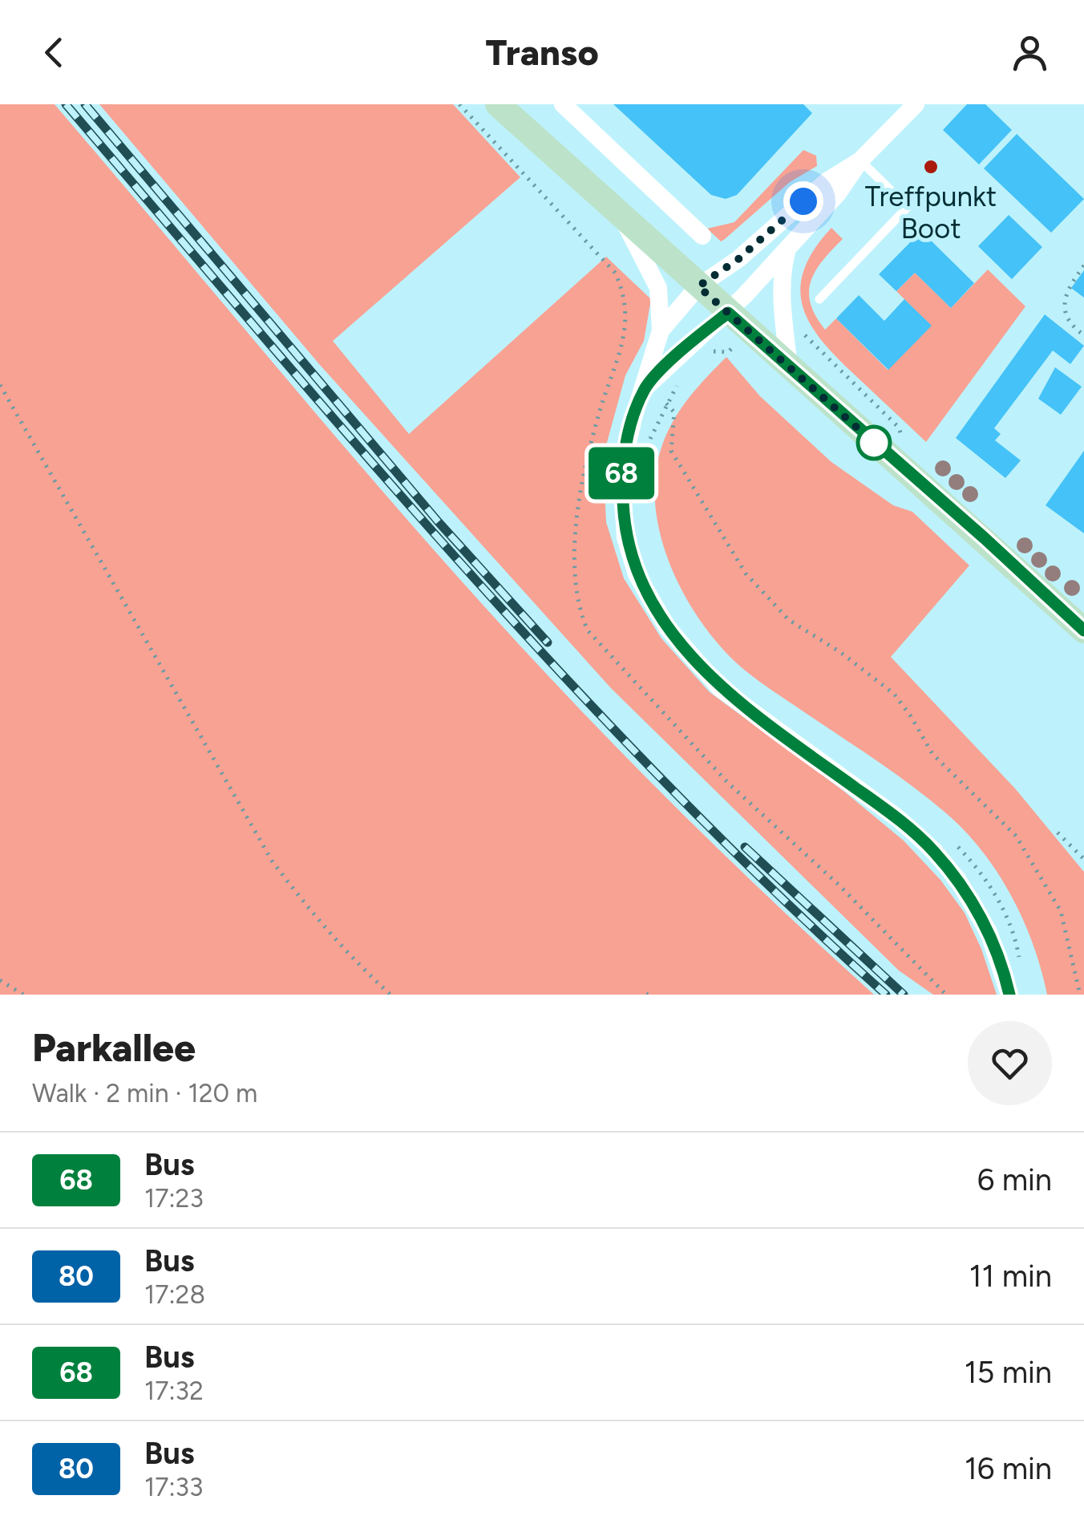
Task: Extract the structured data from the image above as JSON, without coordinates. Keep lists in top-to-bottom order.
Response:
{
  "places": ["Treffpunkt Boot"],
  "lines": ["bus line 68"],
  "page": {
    "header": "Transo",
    "on_map": "68",
    "heading": ["Parkallee", "Walk · 2 min · 120 m"],
    "list": [
      {
        "mark": "68",
        "name": "Bus",
        "note": "17:23",
        "value": "6 min"
      },
      {
        "mark": "80",
        "name": "Bus",
        "note": "17:28",
        "value": "11 min"
      },
      {
        "mark": "68",
        "name": "Bus",
        "note": "17:32",
        "value": "15 min"
      },
      {
        "mark": "80",
        "name": "Bus",
        "note": "17:33",
        "value": "16 min"
      }
    ]
  }
}
